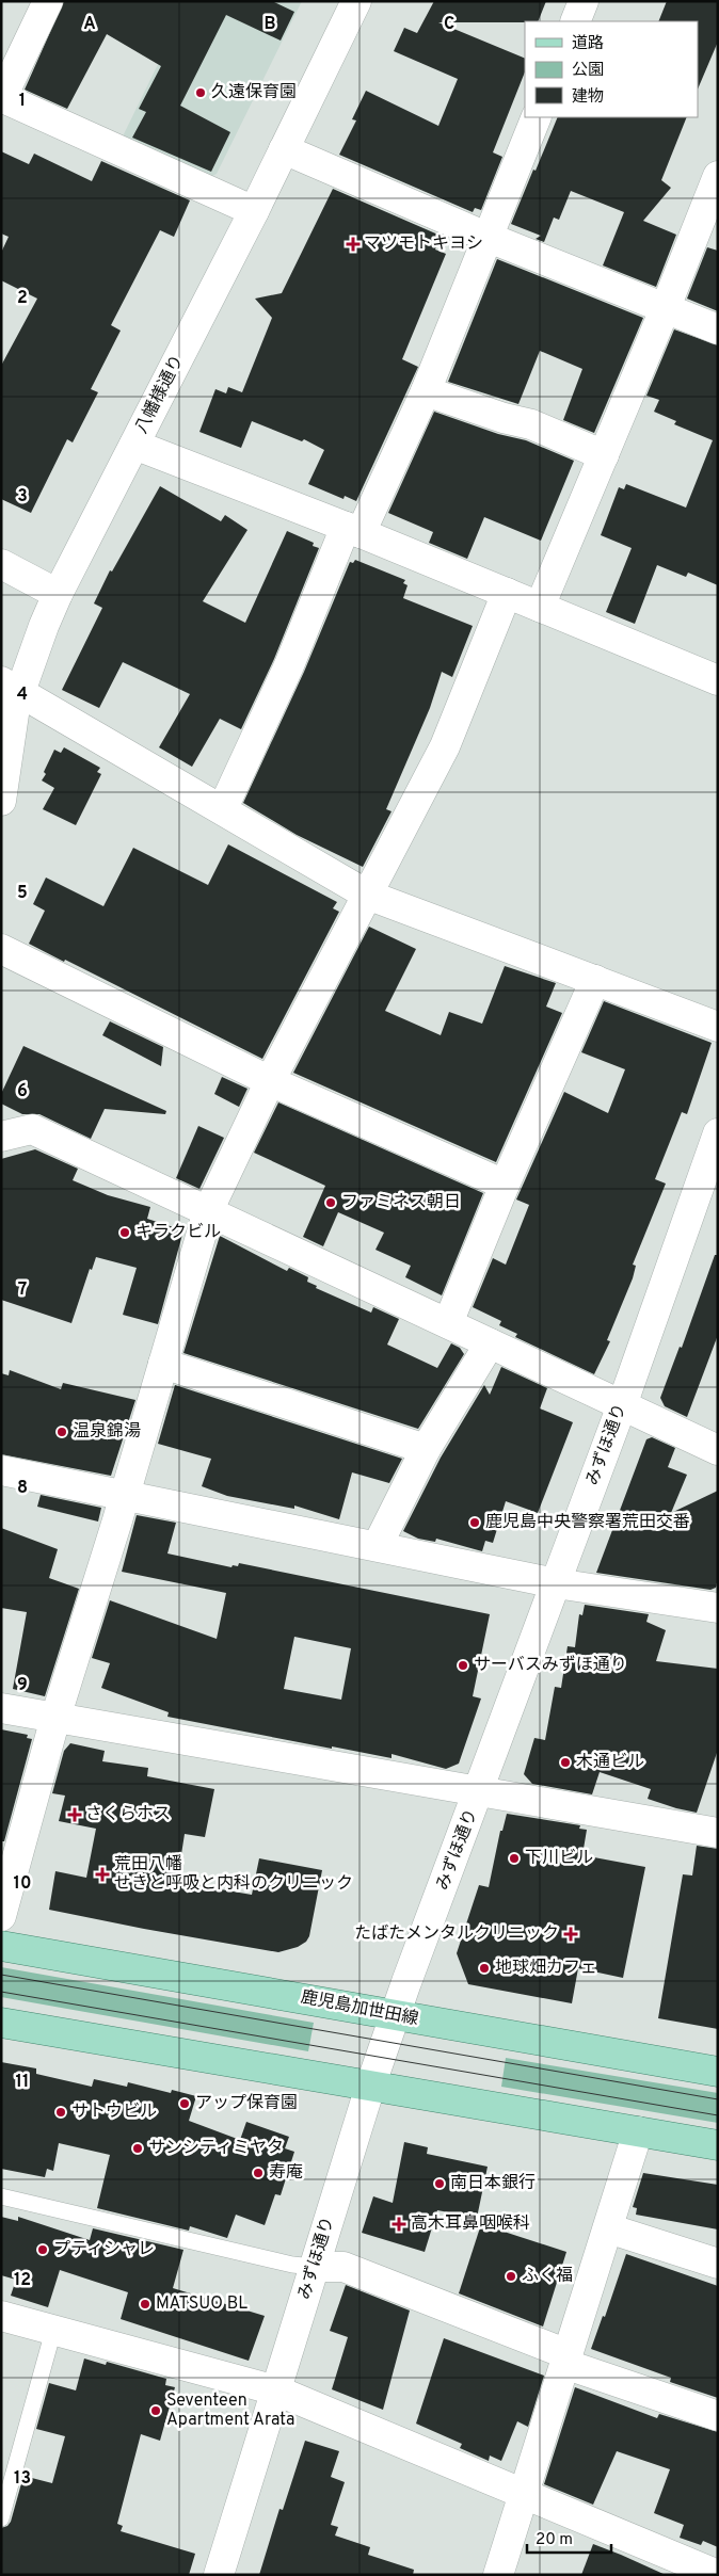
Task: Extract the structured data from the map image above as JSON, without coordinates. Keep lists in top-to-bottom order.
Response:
{
  "streets": {
    "main road": ["鹿児島加世田線"],
    "street": ["八幡様通り", "みずほ通り"]
  },
  "crossings": [
    ["みずほ通り", "鹿児島加世田線"]
  ],
  "places": {
    "other": [
      "久遠保育園",
      "ファミネス朝日",
      "キラクビル",
      "温泉錦湯",
      "鹿児島中央警察署荒田交番",
      "サーバスみずほ通り",
      "木通ビル",
      "下川ビル",
      "地球畑カフェ",
      "アップ保育園",
      "サトウビル",
      "サンシティミヤタ",
      "寿庵",
      "南日本銀行",
      "プティシャレ",
      "ふく福",
      "MATSUO BL",
      "Seventeen Apartment Arata"
    ],
    "health": [
      "マツモトキヨシ",
      "さくらホス",
      "荒田八幡 せきと呼吸と内科のクリニック",
      "たばたメンタルクリニック",
      "高木耳鼻咽喉科"
    ]
  },
  "legend": ["道路", "公園", "建物"],
  "scale_bar": "20 m",
  "grid": {
    "columns": ["A", "B", "C"],
    "rows": [
      "1",
      "2",
      "3",
      "4",
      "5",
      "6",
      "7",
      "8",
      "9",
      "10",
      "11",
      "12",
      "13"
    ]
  }
}
